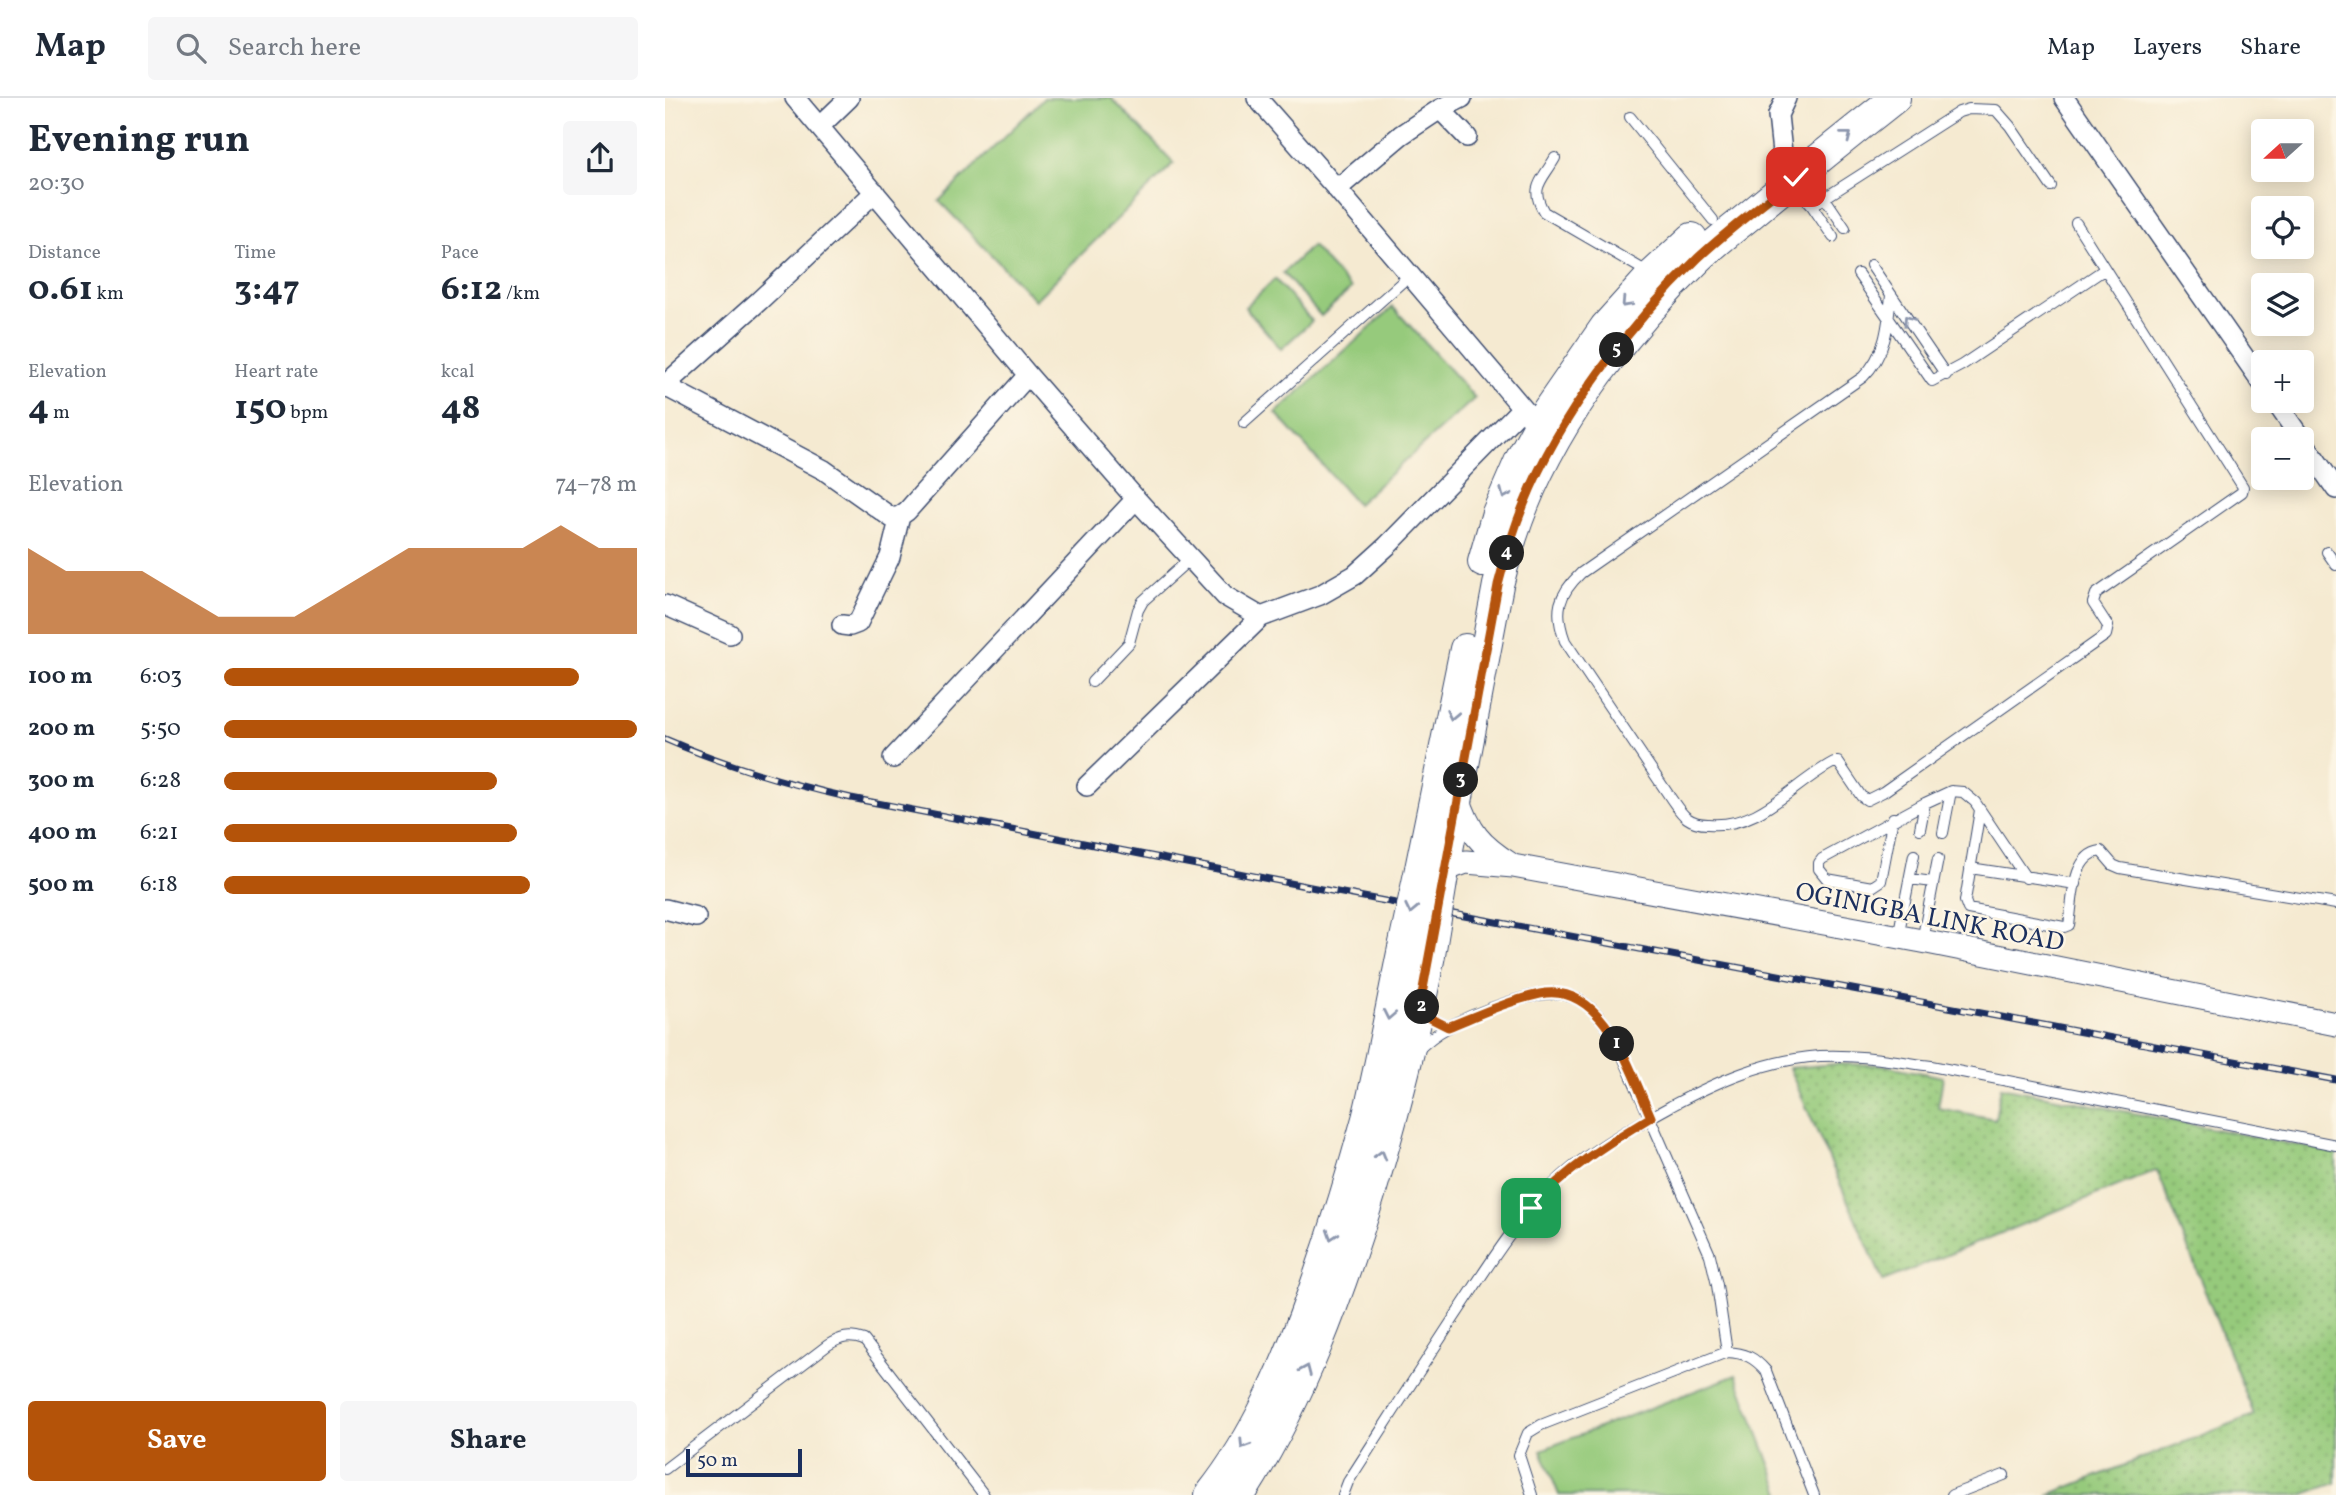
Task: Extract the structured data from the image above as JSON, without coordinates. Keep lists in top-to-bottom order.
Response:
{
  "streets": {
    "street": ["OGINIGBA LINK ROAD"]
  },
  "scale_bar": "50 m",
  "north": "left",
  "page": {
    "header": "Map",
    "search": "Search here",
    "nav": ["Map", "Layers", "Share"],
    "heading": ["Evening run", "20:30"],
    "map_buttons": ["+", "−"],
    "stats": [
      ["Distance", "0.61 km"],
      ["Time", "3:47"],
      ["Pace", "6:12 /km"],
      ["Elevation", "4 m"],
      ["Heart rate", "150 bpm"],
      ["kcal", "48"]
    ],
    "pins": [
      "5",
      "4",
      "3",
      "2",
      "1"
    ],
    "chart": ["Elevation", "74–78 m"],
    "list": [
      {
        "name": "100 m",
        "note": "6:03"
      },
      {
        "name": "200 m",
        "note": "5:50"
      },
      {
        "name": "300 m",
        "note": "6:28"
      },
      {
        "name": "400 m",
        "note": "6:21"
      },
      {
        "name": "500 m",
        "note": "6:18"
      }
    ],
    "buttons": ["Save", "Share"],
    "scale": "50 m"
  }
}
